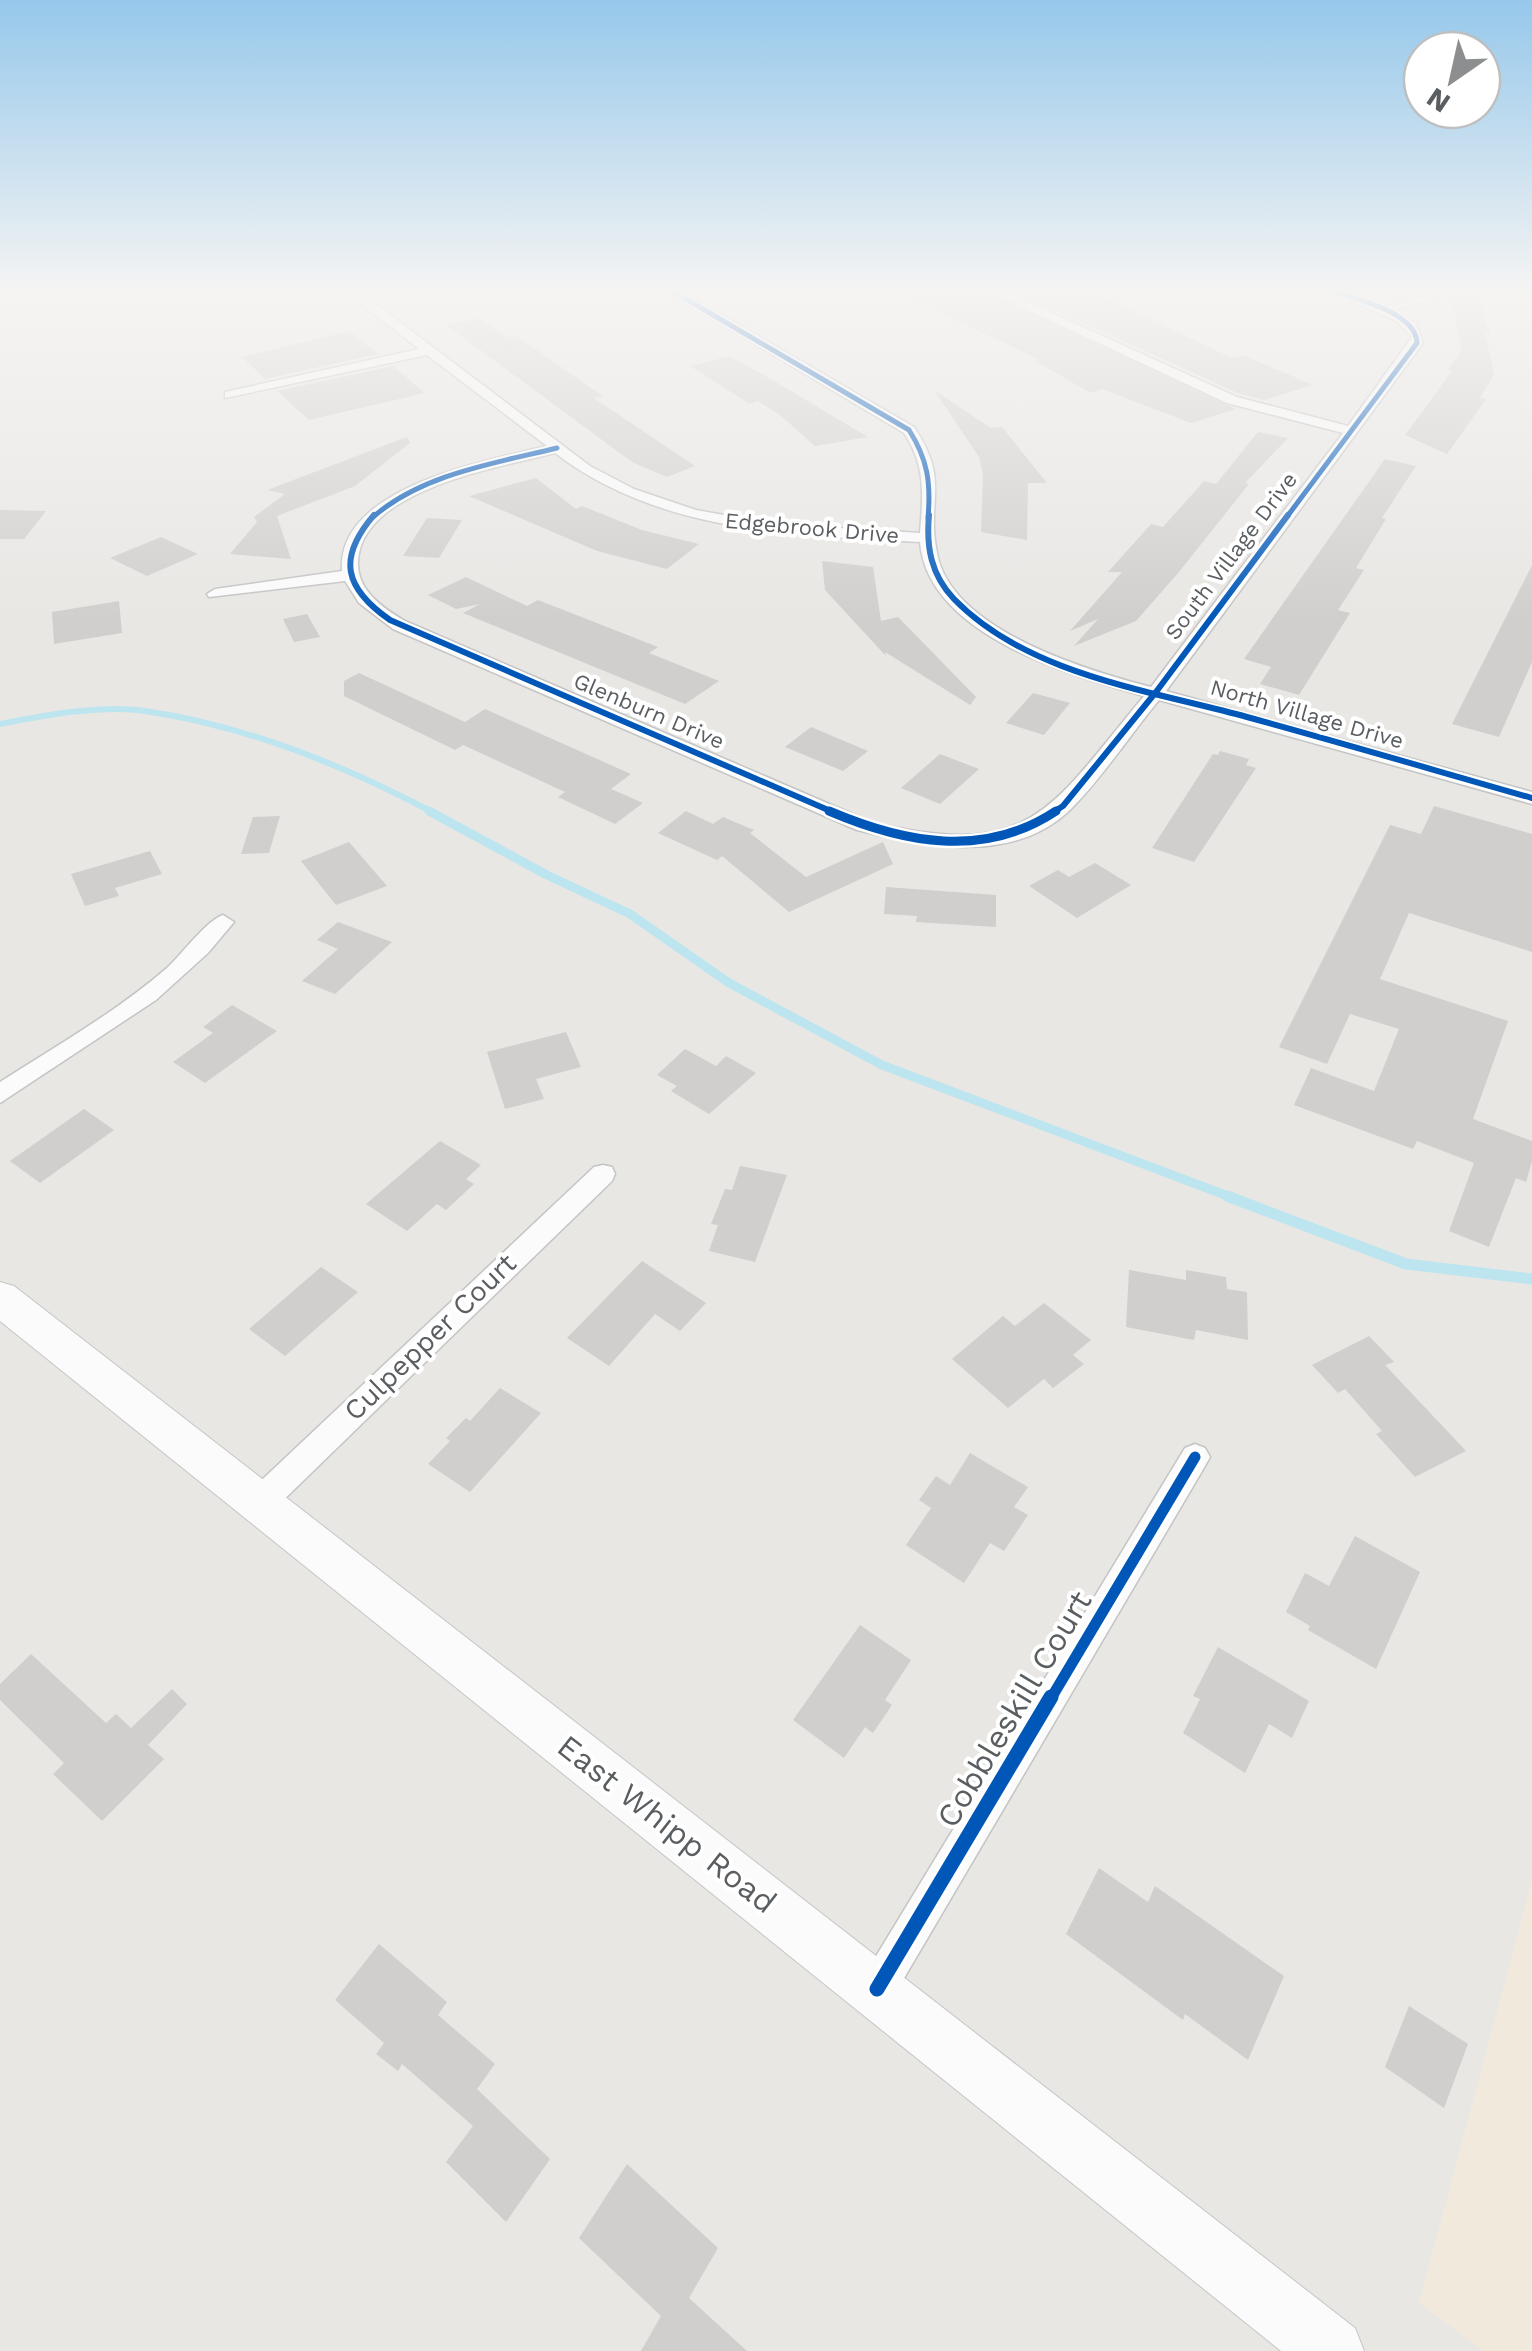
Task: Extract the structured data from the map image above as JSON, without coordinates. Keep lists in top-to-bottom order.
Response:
{
  "streets": {
    "main road": ["East Whipp Road"],
    "street": [
      "Edgebrook Drive",
      "South Village Drive",
      "Glenburn Drive",
      "North Village Drive",
      "Culpepper Court",
      "Cobbleskill Court"
    ]
  },
  "crossings": [
    ["Edgebrook Drive", "North Village Drive"],
    ["South Village Drive", "Glenburn Drive"],
    ["South Village Drive", "North Village Drive"],
    ["Glenburn Drive", "North Village Drive"],
    ["Culpepper Court", "East Whipp Road"],
    ["Cobbleskill Court", "East Whipp Road"]
  ],
  "north": "bottom left"
}
